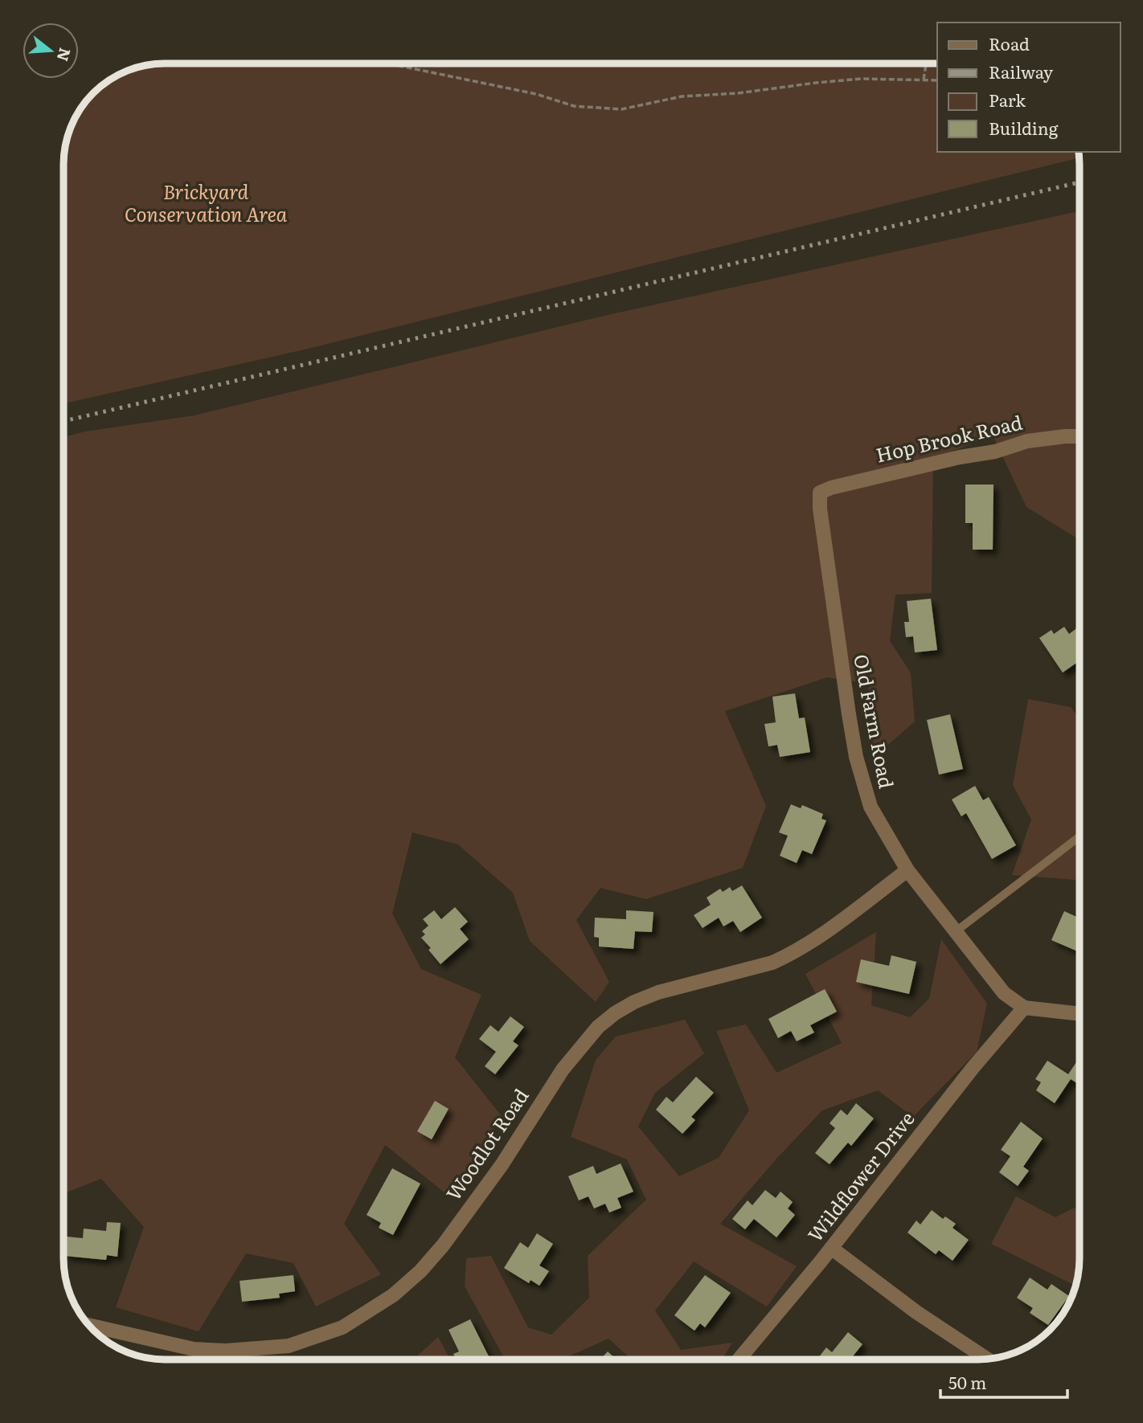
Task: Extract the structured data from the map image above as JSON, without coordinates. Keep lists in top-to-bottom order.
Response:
{
  "streets": {
    "street": [
      "Hop Brook Road",
      "Old Farm Road",
      "Woodlot Road",
      "Wildflower Drive"
    ]
  },
  "crossings": [
    ["Hop Brook Road", "Old Farm Road"],
    ["Old Farm Road", "Woodlot Road"],
    ["Old Farm Road", "Wildflower Drive"]
  ],
  "parks": ["Brickyard Conservation Area"],
  "legend": [
    "Road",
    "Railway",
    "Park",
    "Building"
  ],
  "scale_bar": "50 m",
  "north": "right"
}
